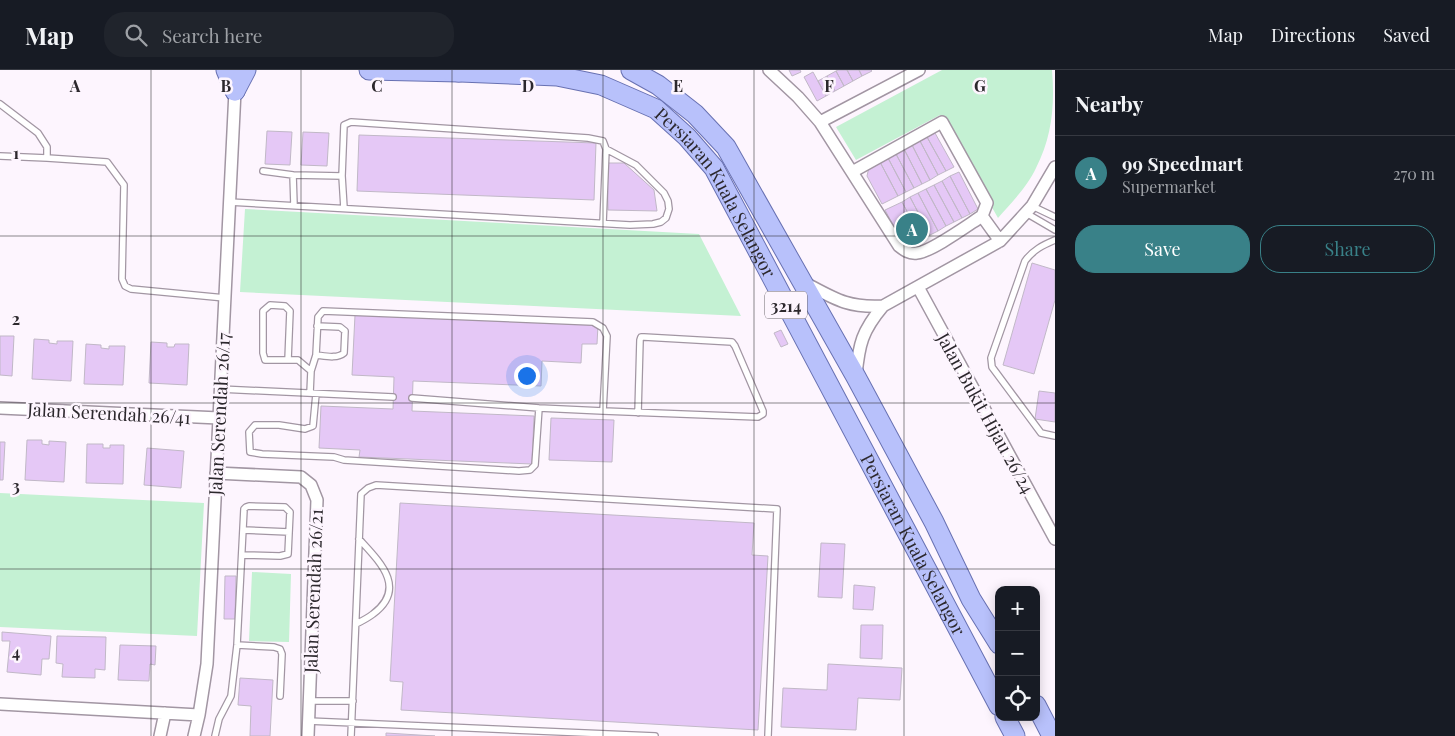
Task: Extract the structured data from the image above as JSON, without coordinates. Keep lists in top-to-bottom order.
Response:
{
  "streets": {
    "main road": ["Persiaran Kuala Selangor", "3214"],
    "street": [
      "Jalan Serendah 26/41",
      "Jalan Bukit Hijau 26/24",
      "Jalan Serendah 26/17",
      "Jalan Serendah 26/21"
    ]
  },
  "crossings": [
    ["Jalan Serendah 26/41", "Jalan Serendah 26/17"],
    ["Jalan Serendah 26/17", "Jalan Serendah 26/21"]
  ],
  "page": {
    "header": "Map",
    "search": "Search here",
    "nav": ["Map", "Directions", "Saved"],
    "heading": "Nearby",
    "list": [
      {
        "mark": "A",
        "name": "99 Speedmart",
        "note": "Supermarket",
        "value": "270 m"
      }
    ],
    "buttons": ["Save", "Share"],
    "pins": "A",
    "map_buttons": ["+", "−"]
  },
  "grid": {
    "columns": [
      "A",
      "B",
      "C",
      "D",
      "E",
      "F",
      "G"
    ],
    "rows": [
      "1",
      "2",
      "3",
      "4"
    ]
  }
}
